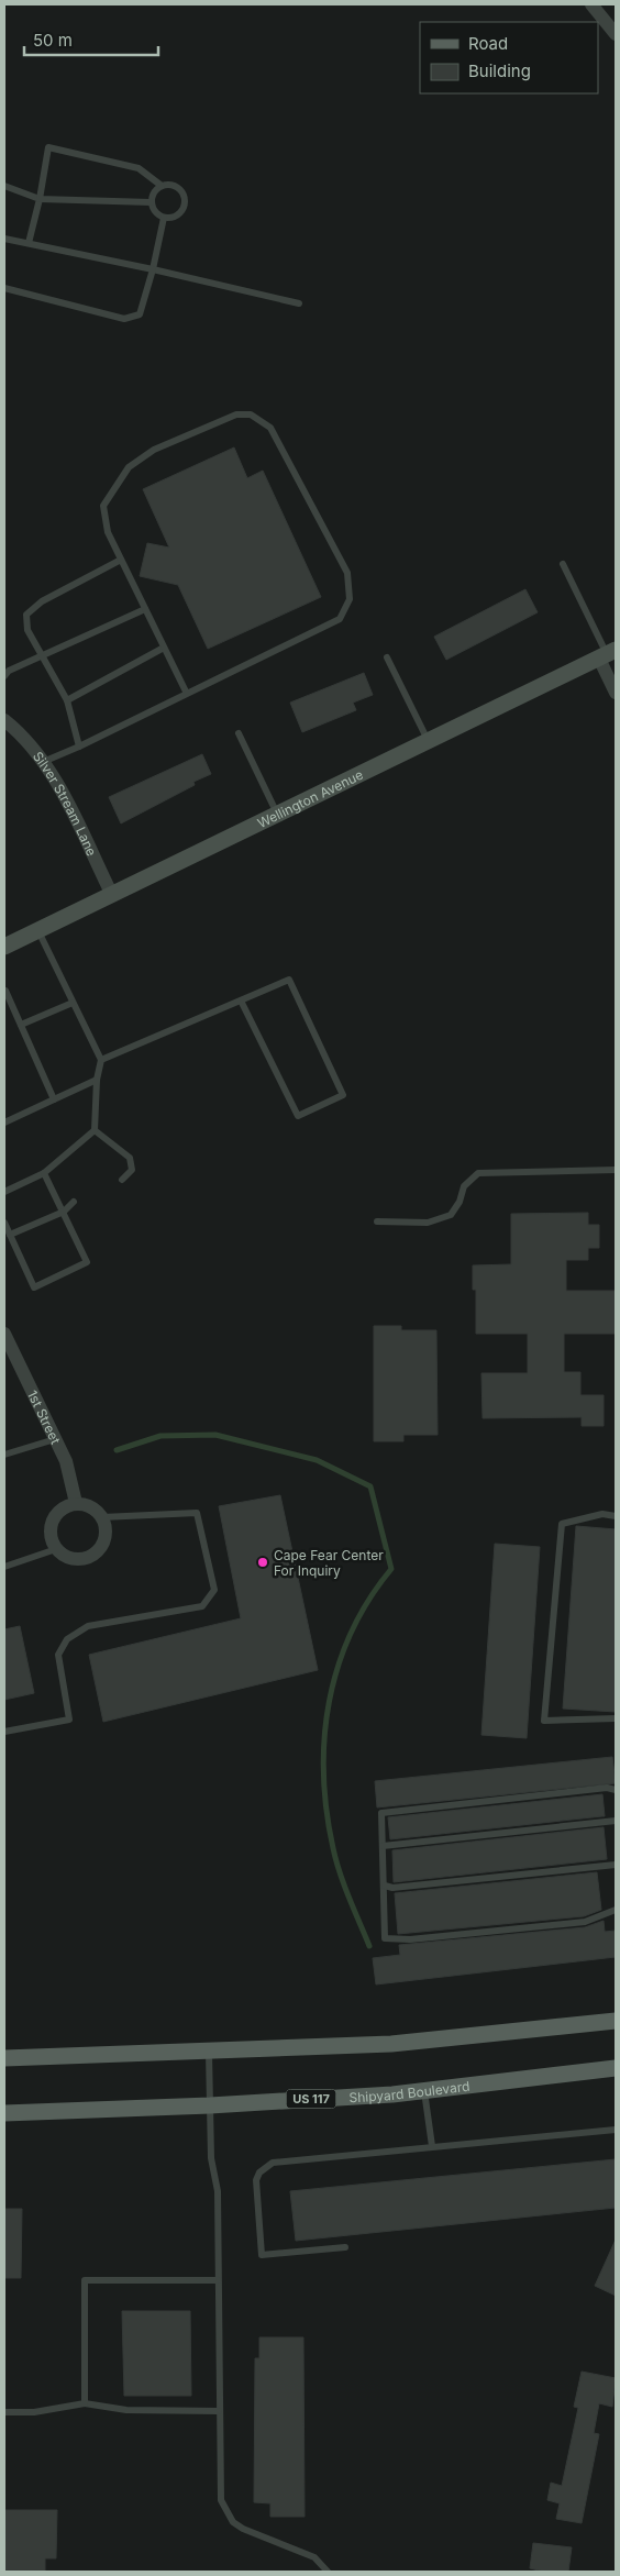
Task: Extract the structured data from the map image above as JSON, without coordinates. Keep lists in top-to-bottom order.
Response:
{
  "streets": {
    "main road": ["Shipyard Boulevard", "US 117"],
    "street": ["Wellington Avenue", "Silver Stream Lane", "1st Street"]
  },
  "crossings": [
    ["Wellington Avenue", "Silver Stream Lane"]
  ],
  "places": ["Cape Fear Center For Inquiry"],
  "legend": ["Road", "Building"],
  "scale_bar": "50 m"
}
